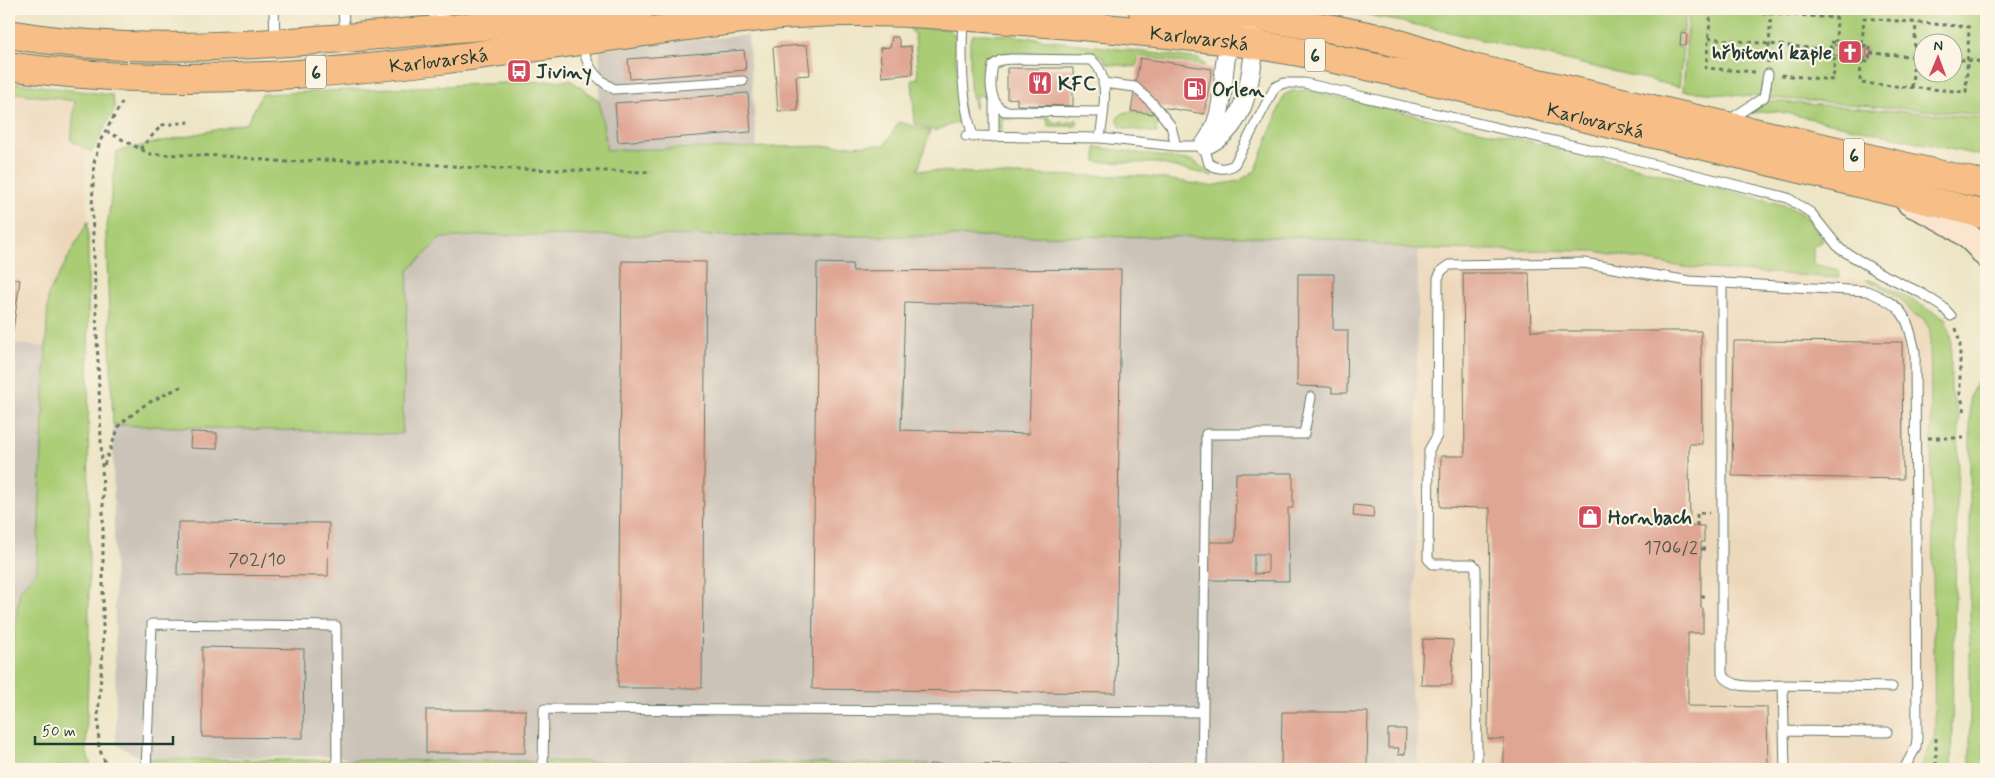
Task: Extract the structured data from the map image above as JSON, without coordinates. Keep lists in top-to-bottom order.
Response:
{
  "streets": {
    "main road": ["Karlovarská", "6"]
  },
  "places": {
    "church": ["hřbitovní kaple"],
    "bus stop": ["Jiviny"],
    "restaurant": ["KFC"],
    "fuel station": ["Orlen"],
    "shop": ["Hornbach"]
  },
  "house_numbers": ["1706/2", "702/10"],
  "scale_bar": "50 m",
  "north": "top"
}
